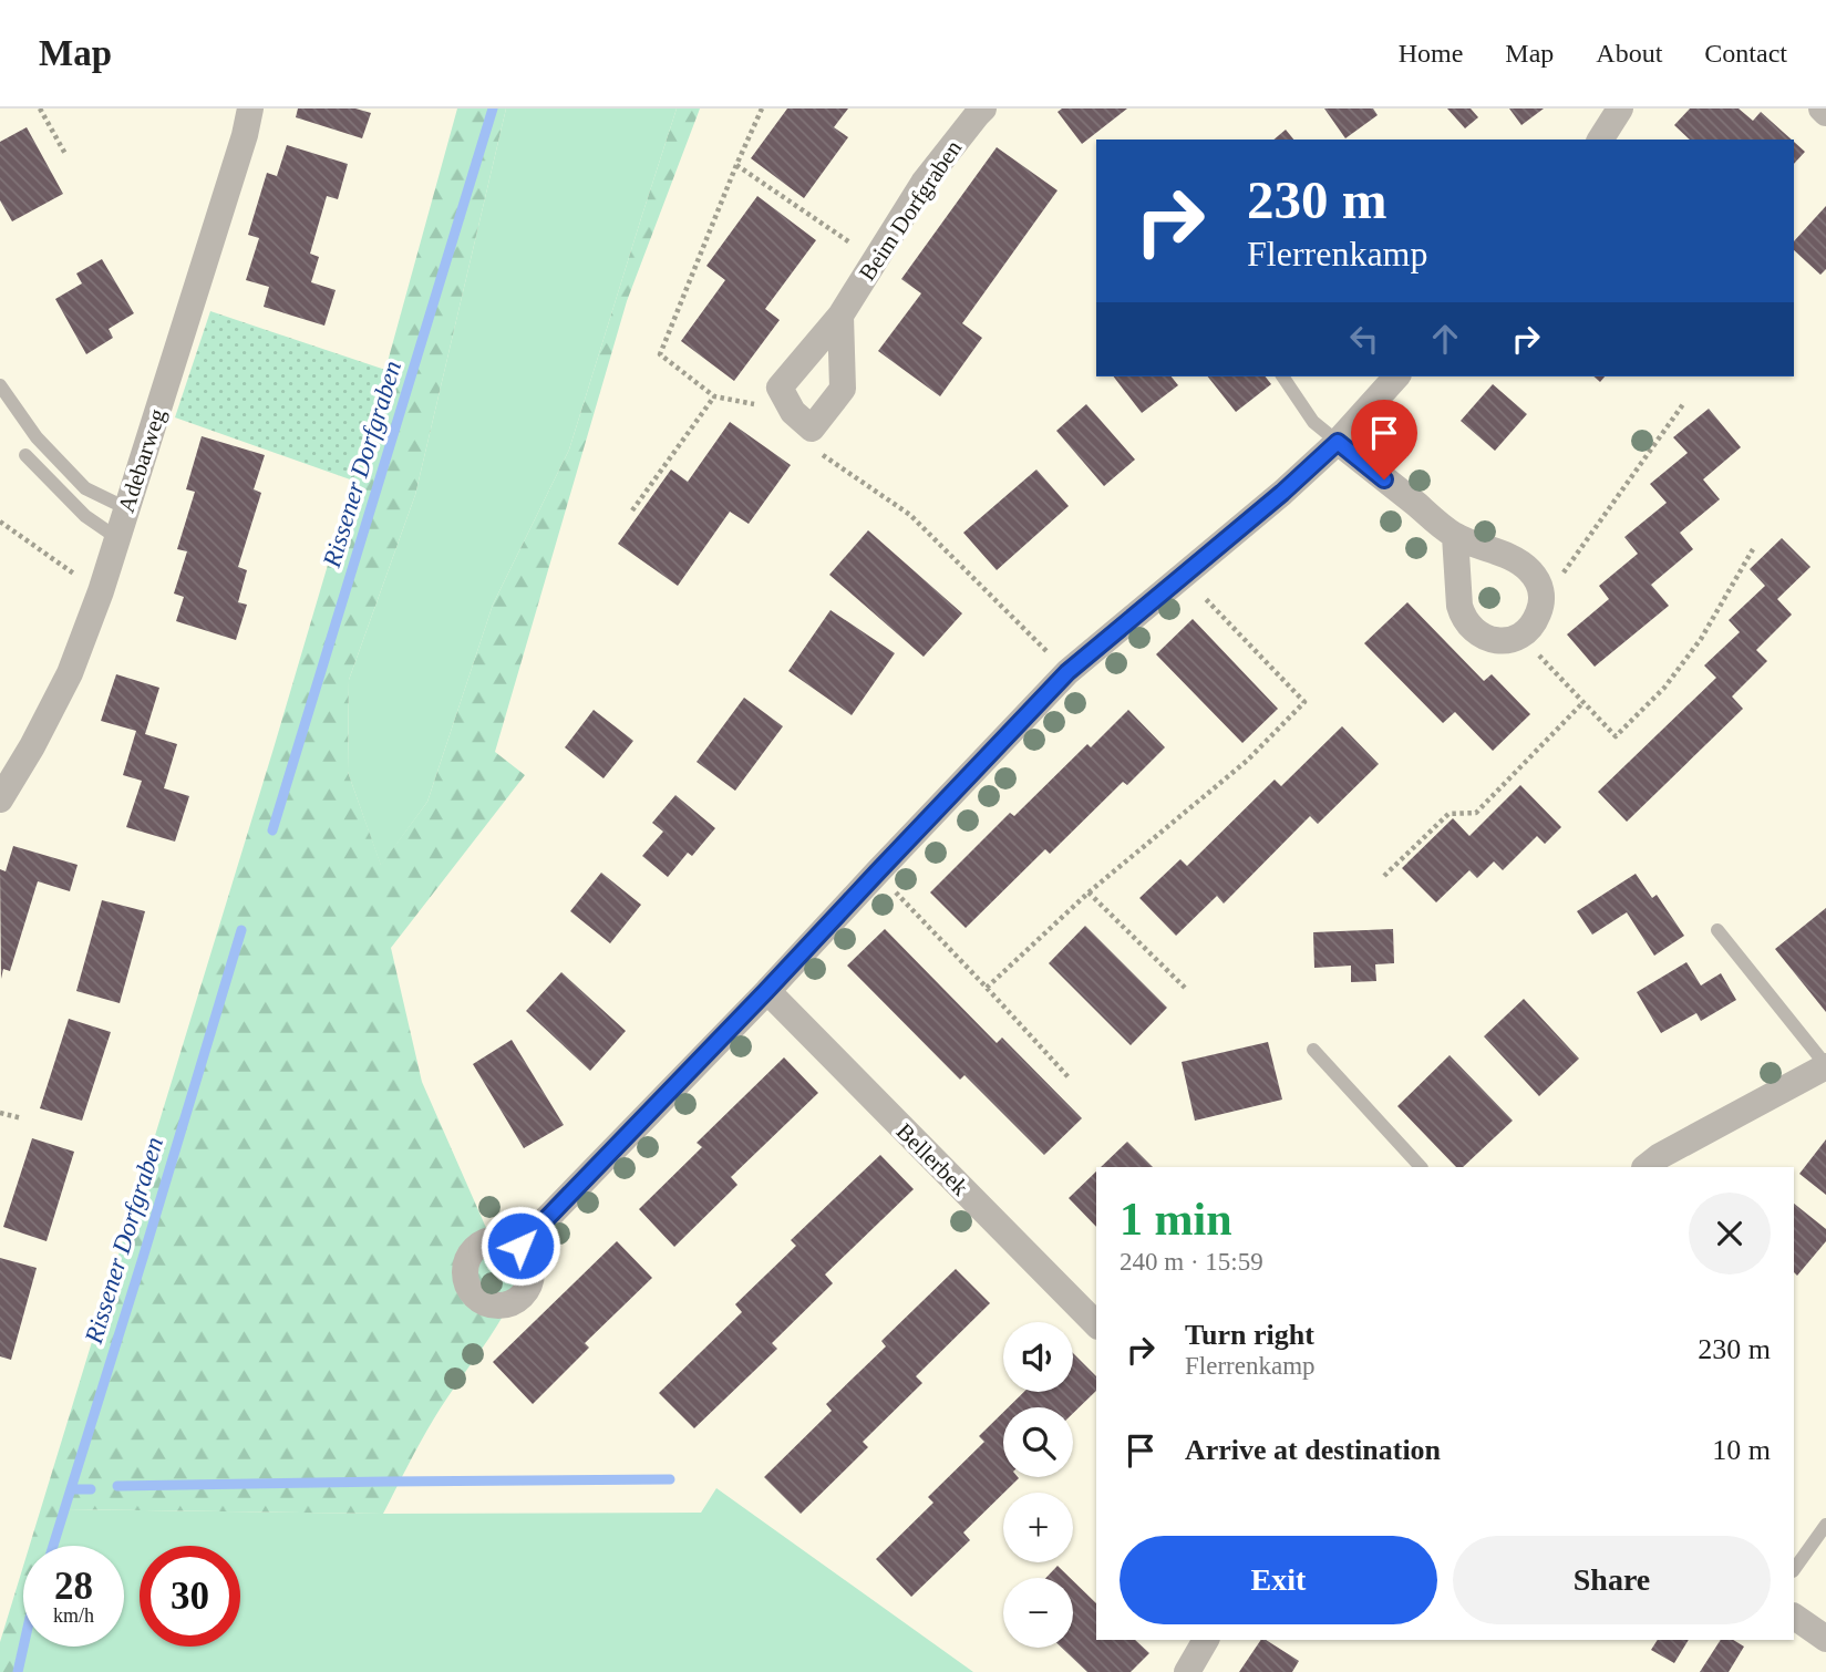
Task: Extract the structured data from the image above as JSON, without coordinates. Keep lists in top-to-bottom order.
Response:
{
  "streets": {
    "street": ["Beim Dorfgraben", "Adebarweg", "Bellerbek"]
  },
  "water": ["Rissener Dorfgraben"],
  "page": {
    "header": "Map",
    "nav": [
      "Home",
      "Map",
      "About",
      "Contact"
    ],
    "turn": ["230 m", "Flerrenkamp"],
    "heading": ["1 min", "240 m · 15:59"],
    "list": [
      {
        "name": "Turn right",
        "note": "Flerrenkamp",
        "value": "230 m"
      },
      {
        "name": "Arrive at destination",
        "value": "10 m"
      }
    ],
    "map_buttons": ["+", "−"],
    "buttons": ["Exit", "Share"],
    "speed": "28 km/h",
    "limit": "30"
  }
}
